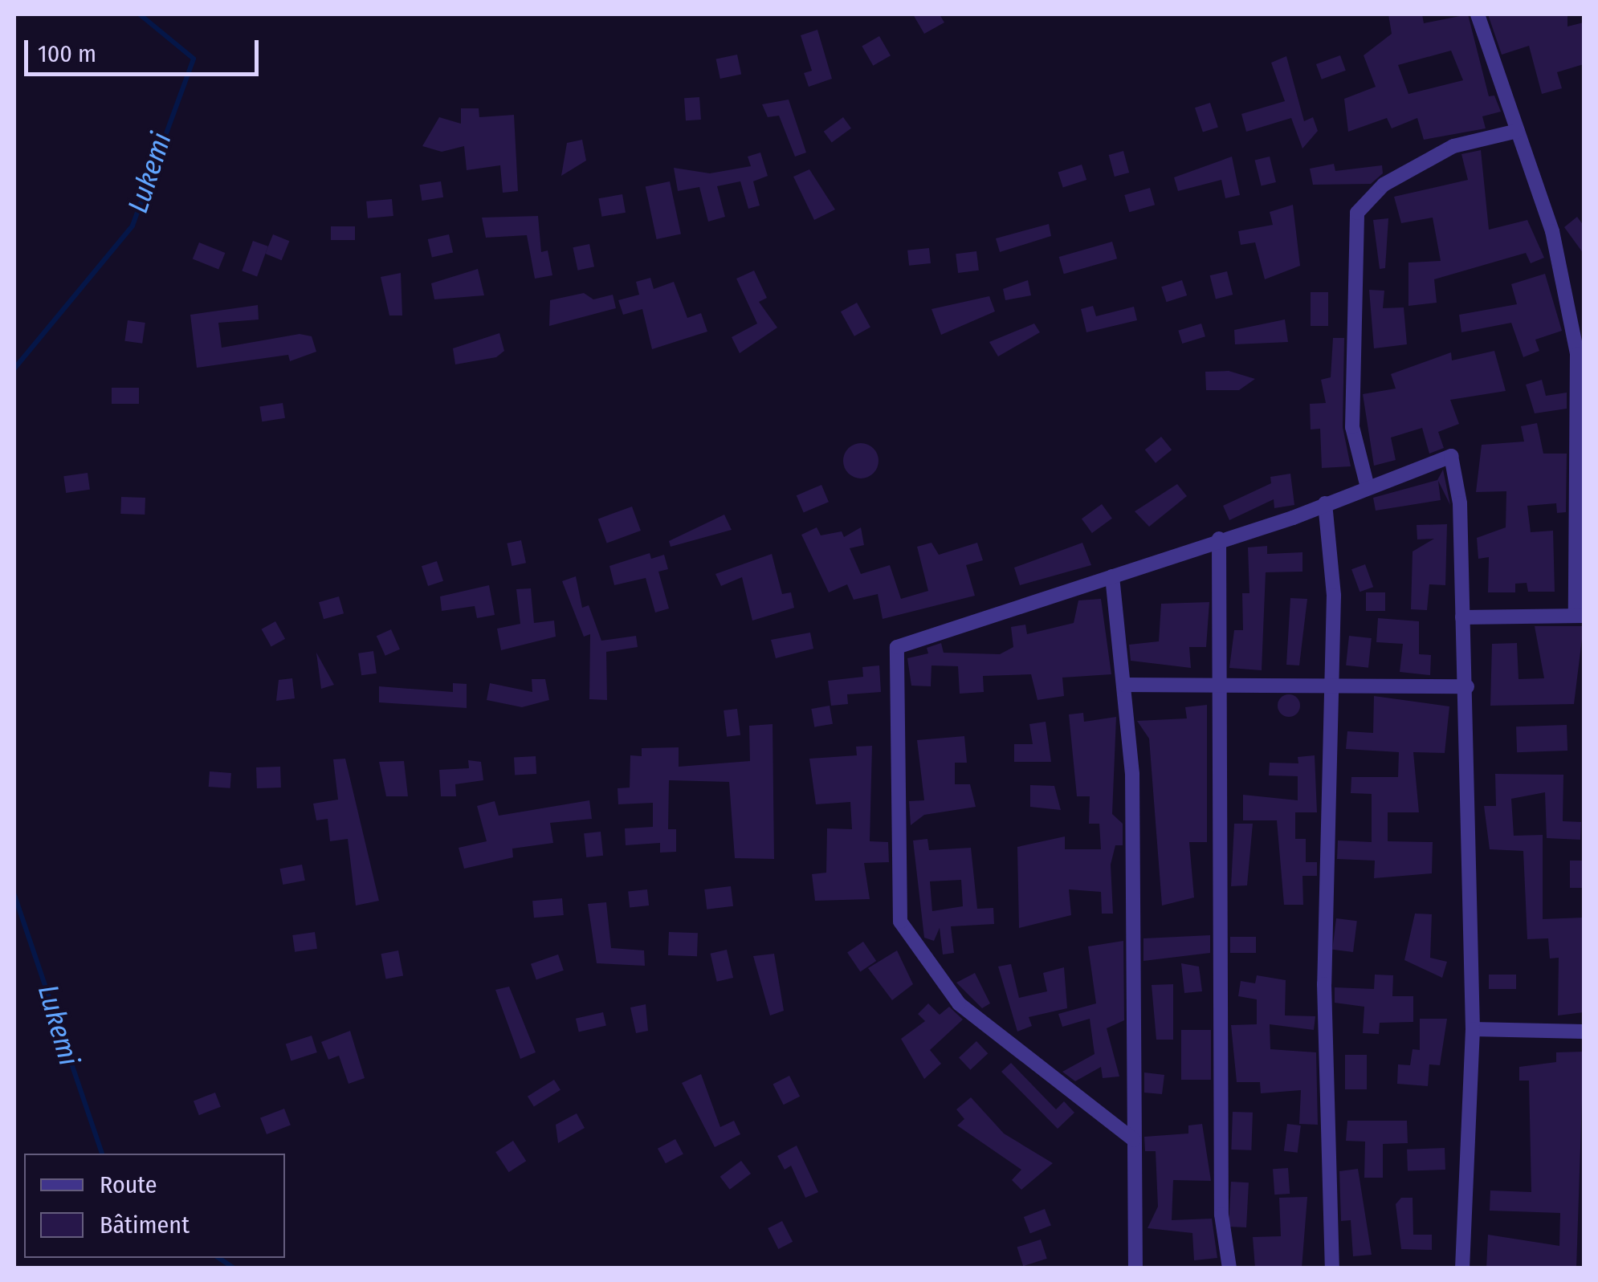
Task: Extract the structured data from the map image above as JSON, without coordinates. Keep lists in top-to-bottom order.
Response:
{
  "water": ["Lukemi"],
  "legend": ["Route", "Bâtiment"],
  "scale_bar": "100 m"
}
